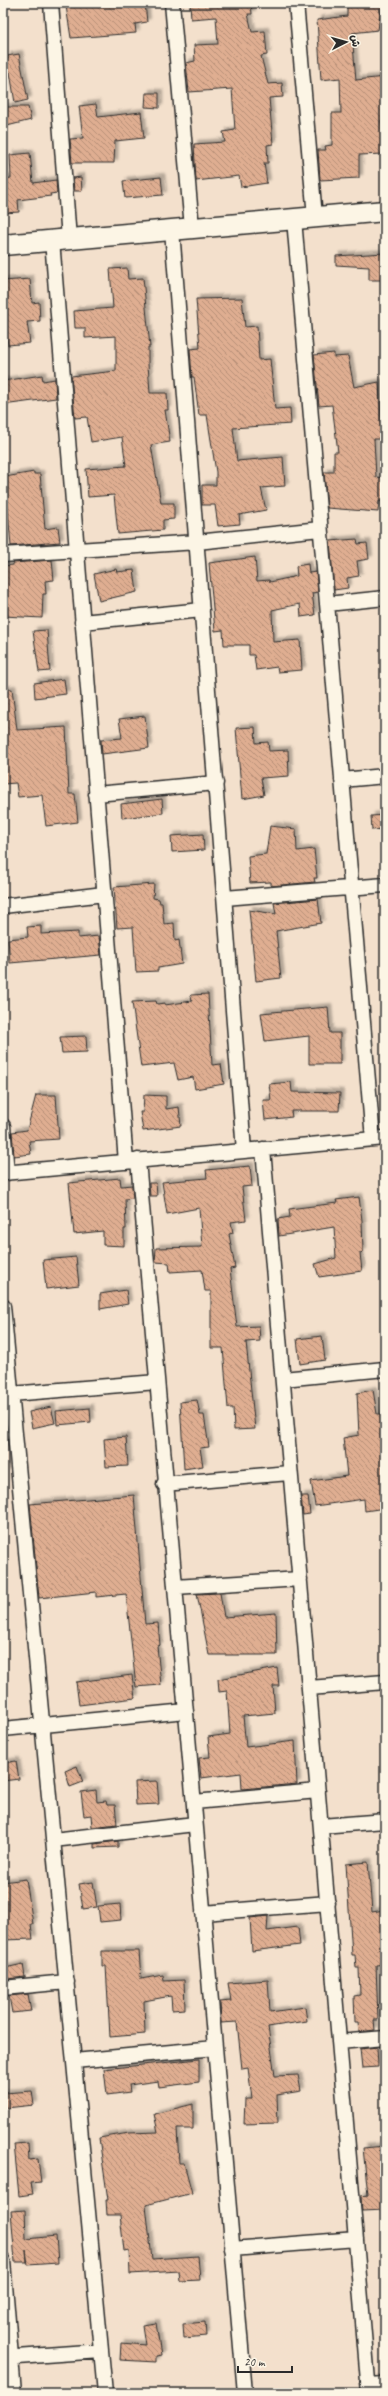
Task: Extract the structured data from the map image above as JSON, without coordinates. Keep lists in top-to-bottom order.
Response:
{
  "scale_bar": "20 m",
  "north": "right"
}
